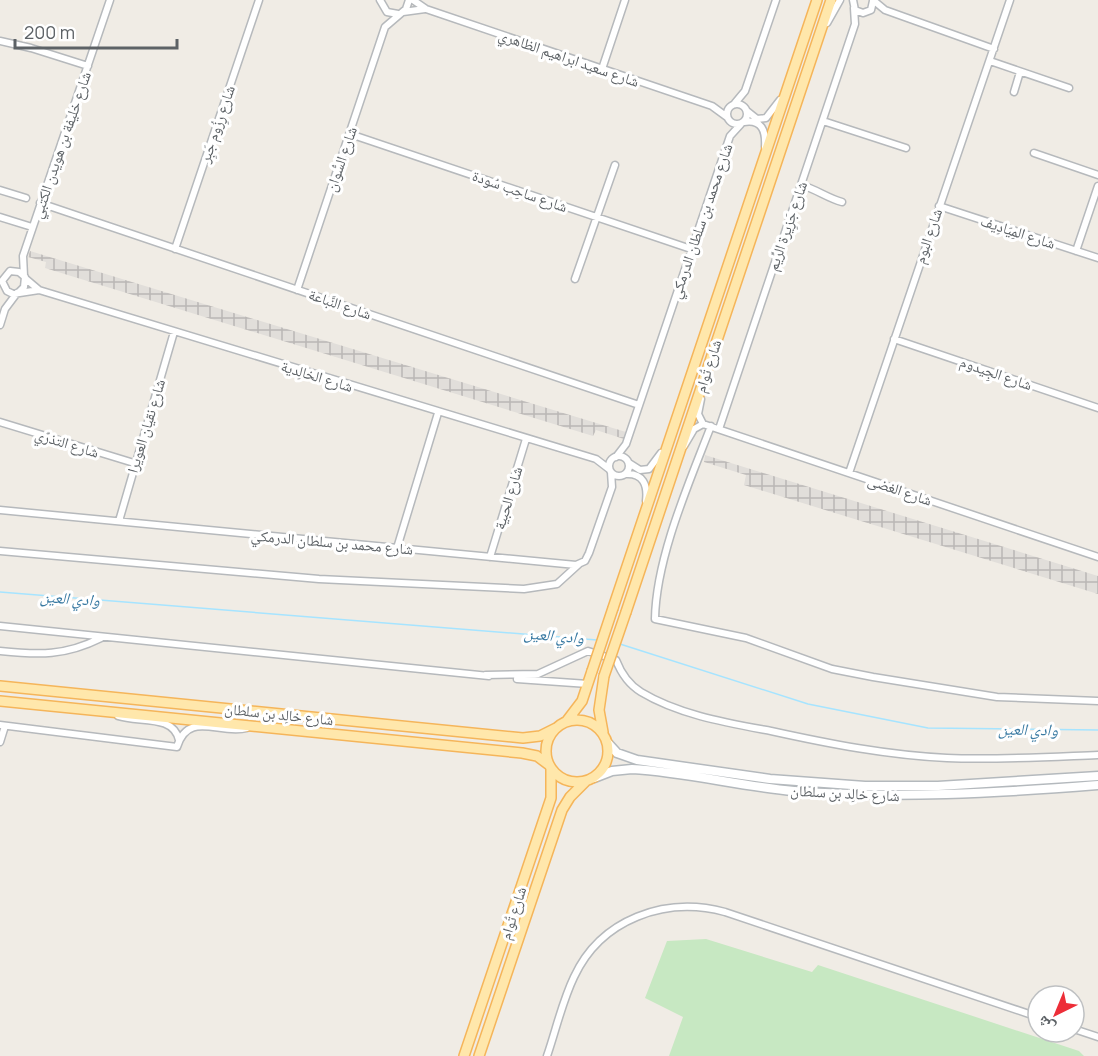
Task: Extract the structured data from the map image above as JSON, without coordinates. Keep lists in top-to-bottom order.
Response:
{
  "streets": {
    "main road": ["شارع تُوام", "شارع خالِد بن سلطان"],
    "street": [
      "شارع سعيد ابراهيم الظاهري",
      "شارع رِزُوم جَبِر",
      "شارع خليفة بن هويدن الكتبي",
      "شارع السُّوان",
      "شارع ساحِب سُودة",
      "شارع محمد بن سلطان الدرمكي",
      "شارع جَزِيرة الرِّيم",
      "شارع المِيَادِيف",
      "شارع البوم",
      "شارع النَّباعة",
      "شارع الجِيدوم",
      "شارع الخالِدية",
      "شارع نقيان العويرا",
      "شارع التذرّي",
      "شارع الغضى",
      "شارع الحبية"
    ]
  },
  "crossings": [
    ["شارع سعيد ابراهيم الظاهري", "شارع السُّوان"],
    ["شارع سعيد ابراهيم الظاهري", "شارع محمد بن سلطان الدرمكي"],
    ["شارع رِزُوم جَبِر", "شارع النَّباعة"],
    ["شارع خليفة بن هويدن الكتبي", "شارع النَّباعة"],
    ["شارع خليفة بن هويدن الكتبي", "شارع الخالِدية"],
    ["شارع السُّوان", "شارع ساحِب سُودة"],
    ["شارع السُّوان", "شارع النَّباعة"],
    ["شارع ساحِب سُودة", "شارع محمد بن سلطان الدرمكي"],
    ["شارع محمد بن سلطان الدرمكي", "شارع النَّباعة"],
    ["شارع محمد بن سلطان الدرمكي", "شارع الخالِدية"],
    ["شارع محمد بن سلطان الدرمكي", "شارع نقيان العويرا"],
    ["شارع محمد بن سلطان الدرمكي", "شارع الحبية"],
    ["شارع جَزِيرة الرِّيم", "شارع الغضى"],
    ["شارع المِيَادِيف", "شارع البوم"],
    ["شارع البوم", "شارع الجِيدوم"],
    ["شارع البوم", "شارع الغضى"],
    ["شارع تُوام", "شارع خالِد بن سلطان"],
    ["شارع الخالِدية", "شارع نقيان العويرا"],
    ["شارع الخالِدية", "شارع الحبية"],
    ["شارع نقيان العويرا", "شارع التذرّي"]
  ],
  "water": ["وادي العين"],
  "scale_bar": "200 m",
  "north": "bottom left"
}
